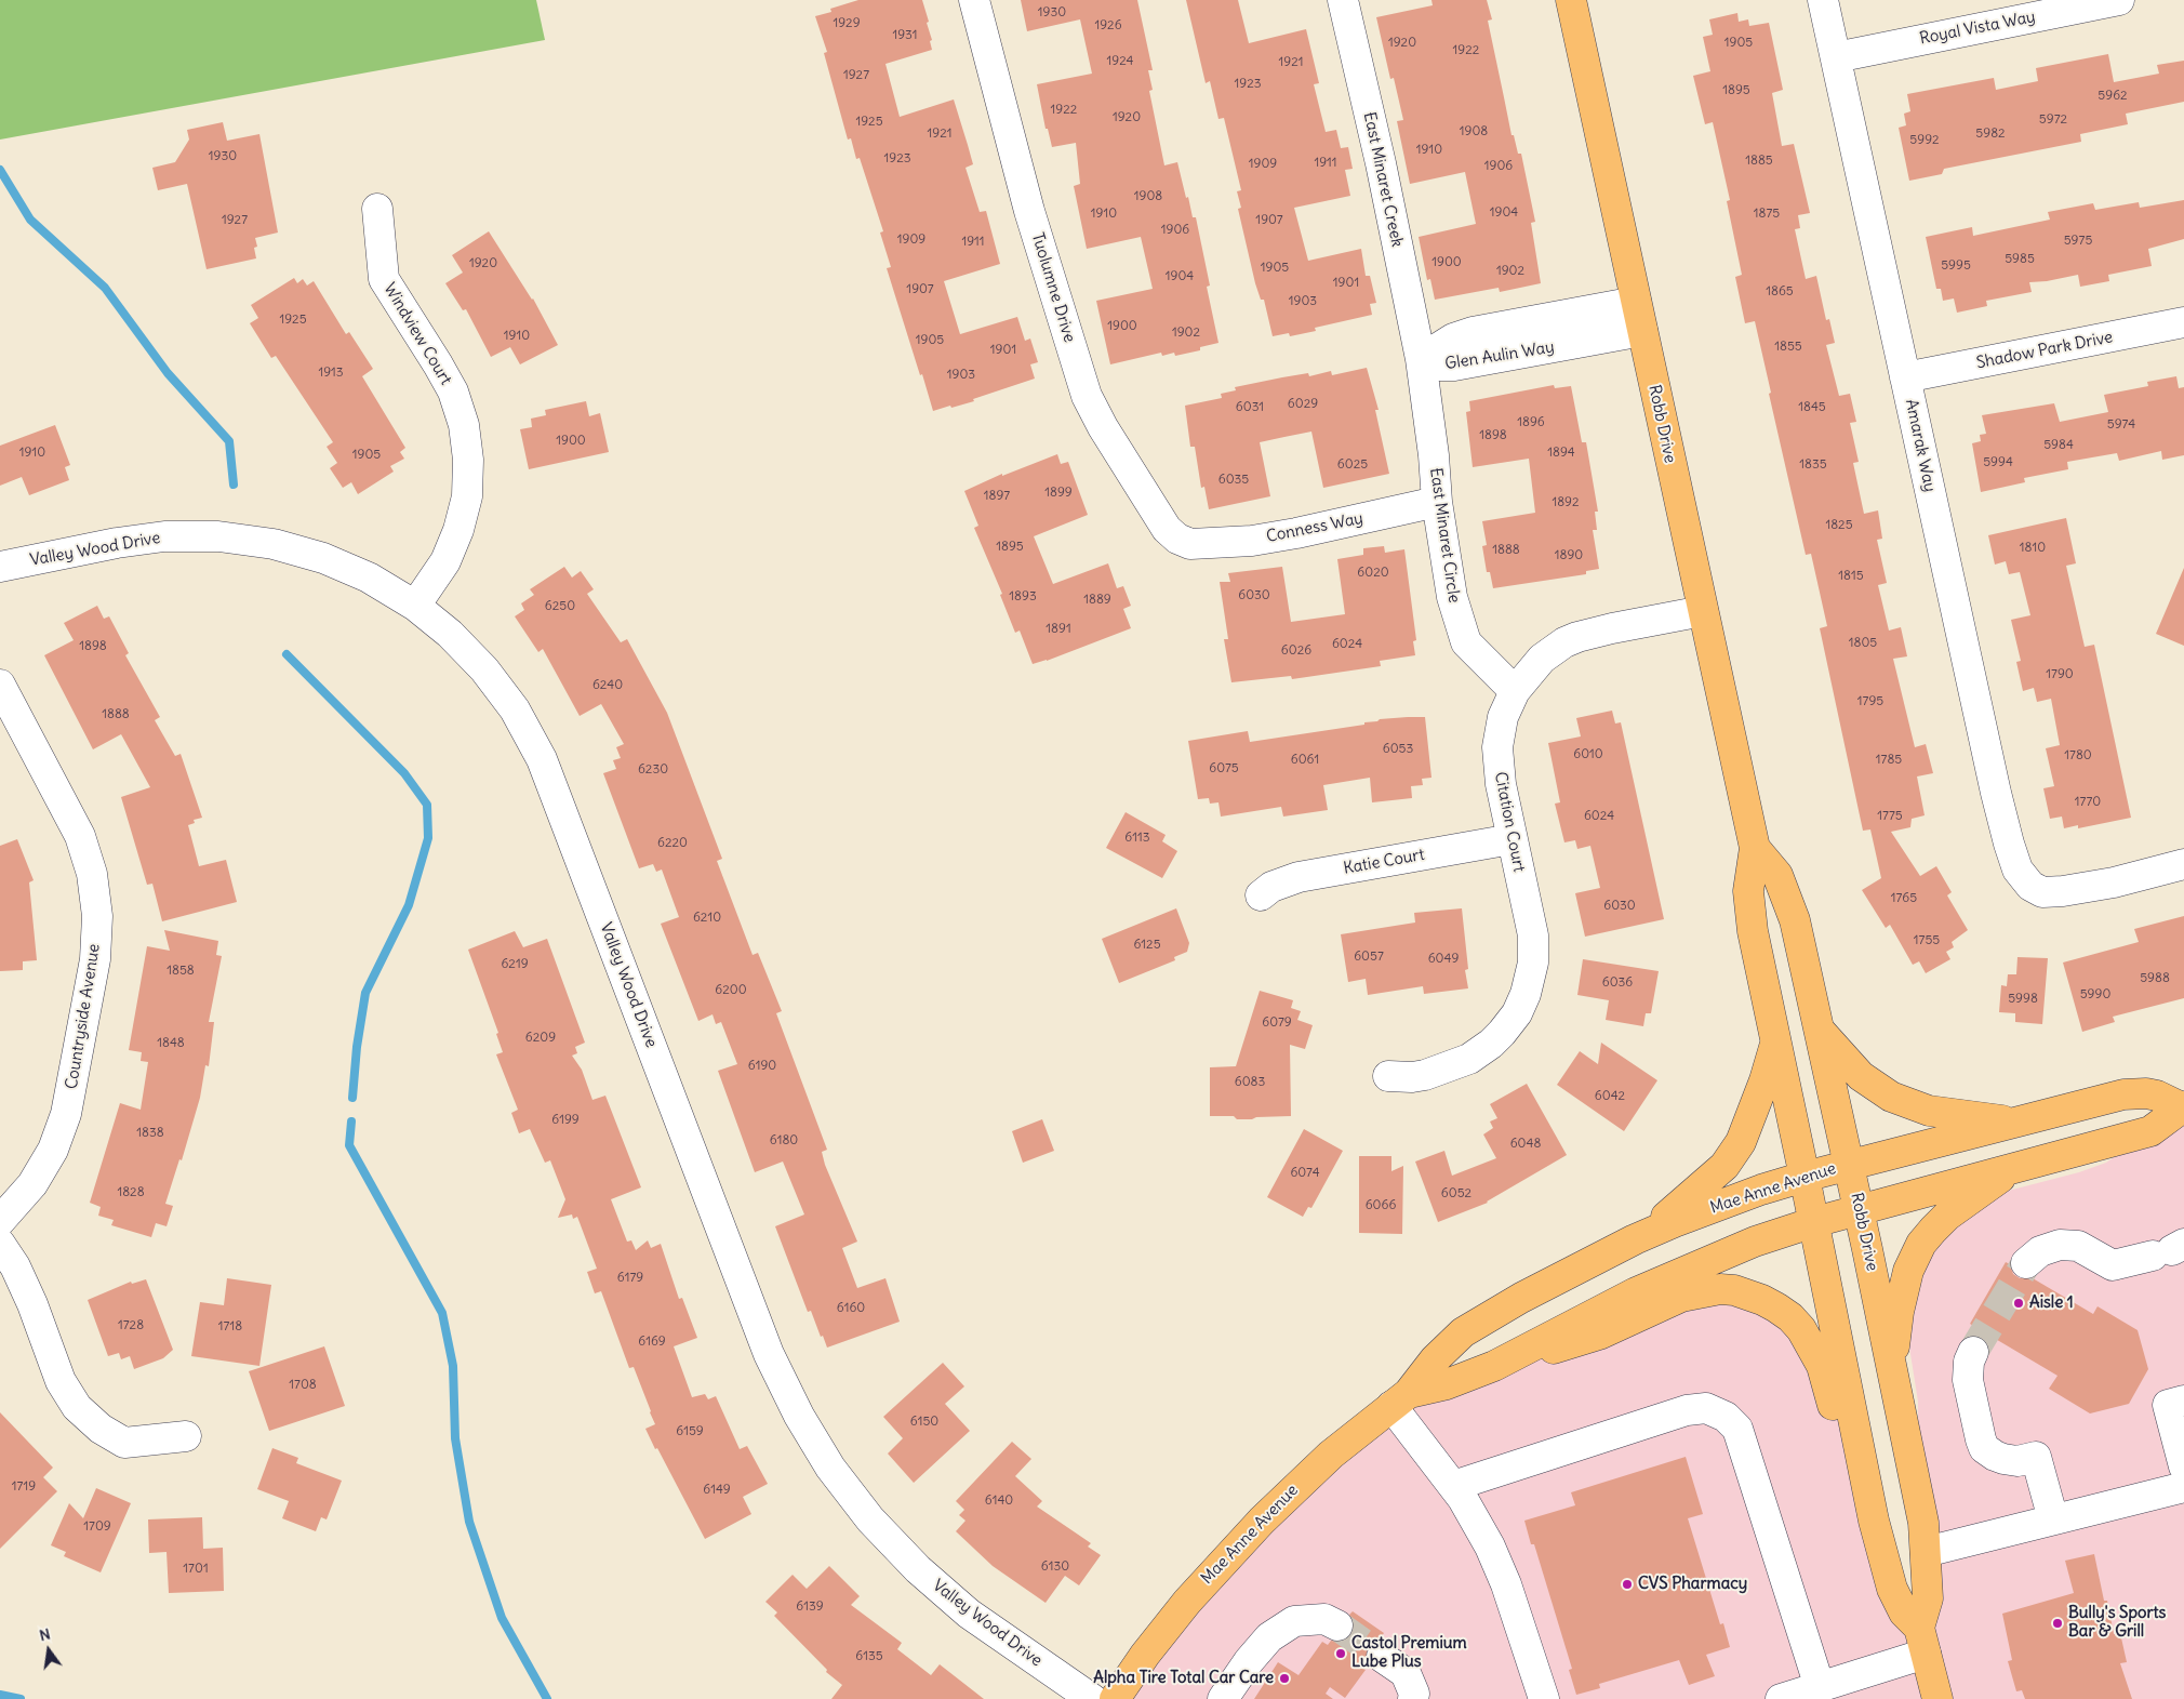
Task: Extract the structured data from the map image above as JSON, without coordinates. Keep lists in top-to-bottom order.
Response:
{
  "streets": {
    "main road": ["Robb Drive", "Mae Anne Avenue"],
    "street": [
      "Royal Vista Way",
      "East Minaret Creek",
      "Tuolumne Drive",
      "Windview Court",
      "Shadow Park Drive",
      "Glen Aulin Way",
      "Amarak Way",
      "Conness Way",
      "East Minaret Circle",
      "Valley Wood Drive",
      "Citation Court",
      "Katie Court",
      "Countryside Avenue"
    ]
  },
  "crossings": [
    ["Royal Vista Way", "Amarak Way"],
    ["East Minaret Creek", "Glen Aulin Way"],
    ["East Minaret Creek", "East Minaret Circle"],
    ["Tuolumne Drive", "Conness Way"],
    ["Windview Court", "Valley Wood Drive"],
    ["Shadow Park Drive", "Amarak Way"],
    ["Glen Aulin Way", "Robb Drive"],
    ["Glen Aulin Way", "East Minaret Circle"],
    ["Robb Drive", "Citation Court"],
    ["Robb Drive", "Mae Anne Avenue"],
    ["Conness Way", "East Minaret Circle"],
    ["East Minaret Circle", "Citation Court"],
    ["Citation Court", "Katie Court"]
  ],
  "places": [
    "Aisle 1",
    "CVS Pharmacy",
    "Bully's Sports Bar & Grill",
    "Castol Premium Lube Plus",
    "Alpha Tire Total Car Care"
  ],
  "house_numbers": [
    "1930",
    "1929",
    "1926",
    "1931",
    "1920",
    "1905",
    "1922",
    "1924",
    "1921",
    "1927",
    "1923",
    "1895",
    "5962",
    "1922",
    "1920",
    "5972",
    "1925",
    "1908",
    "1921",
    "5982",
    "5992",
    "1910",
    "1930",
    "1923",
    "1885",
    "1911",
    "1909",
    "1906",
    "1908",
    "1904",
    "1910",
    "1875",
    "1927",
    "1907",
    "1906",
    "1909",
    "5975",
    "1911",
    "5985",
    "1900",
    "1920",
    "5995",
    "1905",
    "1902",
    "1904",
    "1901",
    "1907",
    "1865",
    "1903",
    "1925",
    "1900",
    "1902",
    "1910",
    "1905",
    "1855",
    "1901",
    "1913",
    "1903",
    "6029",
    "6031",
    "1845",
    "1896",
    "5974",
    "1898",
    "1900",
    "5984",
    "1910",
    "1894",
    "1905",
    "5994",
    "6025",
    "1835",
    "6035",
    "1899",
    "1897",
    "1892",
    "1825",
    "1895",
    "1810",
    "1888",
    "1890",
    "6020",
    "1815",
    "6030",
    "1893",
    "1889",
    "6250",
    "1891",
    "1805",
    "6024",
    "1898",
    "6026",
    "1790",
    "6240",
    "1795",
    "1888",
    "6053",
    "6010",
    "1780",
    "6061",
    "1785",
    "6075",
    "6230",
    "1770",
    "6024",
    "1775",
    "6113",
    "6220",
    "1765",
    "6030",
    "6210",
    "1755",
    "6125",
    "6057",
    "6049",
    "6219",
    "1858",
    "5988",
    "6036",
    "6200",
    "5990",
    "5998",
    "6079",
    "6209",
    "1848",
    "6190",
    "6083",
    "6042",
    "6199",
    "1838",
    "6180",
    "6048",
    "6074",
    "1828",
    "6052",
    "6066",
    "6179",
    "6160",
    "1728",
    "1718",
    "6169",
    "1708",
    "6150",
    "6159",
    "1719",
    "6149",
    "6140",
    "1709",
    "6130",
    "1701",
    "6139",
    "6135"
  ],
  "north": "top"
}
